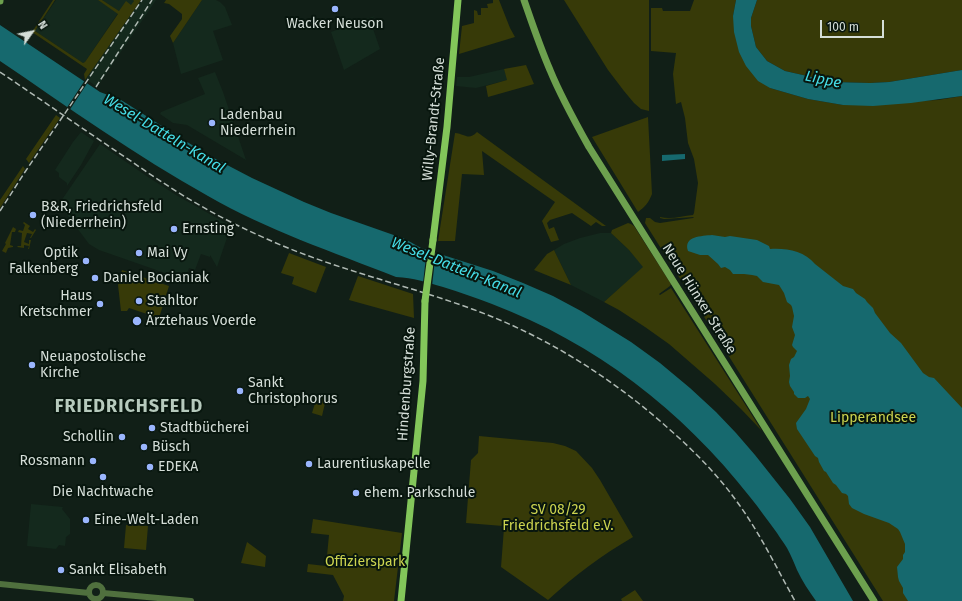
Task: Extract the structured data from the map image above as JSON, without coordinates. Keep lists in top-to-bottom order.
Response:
{
  "streets": {
    "main road": ["Willy-Brandt-Straße", "Neue Hünxer Straße", "Hindenburgstraße"]
  },
  "crossings": [
    ["Willy-Brandt-Straße", "Hindenburgstraße"]
  ],
  "districts": ["FRIEDRICHSFELD"],
  "water": ["Lippe", "Wesel-Datteln-Kanal"],
  "parks": ["Lipperandsee", "SV 08/29 Friedrichsfeld e.V.", "Offizierspark"],
  "places": [
    "Wacker Neuson",
    "Ladenbau Niederrhein",
    "B&R, Friedrichsfeld (Niederrhein)",
    "Ernsting",
    "Mai Vy",
    "Optik Falkenberg",
    "Daniel Bocianiak",
    "Stahltor",
    "Haus Kretschmer",
    "Ärztehaus Voerde",
    "Neuapostolische Kirche",
    "Sankt Christophorus",
    "Stadtbücherei",
    "Schollin",
    "Büsch",
    "Rossmann",
    "Laurentiuskapelle",
    "EDEKA",
    "Die Nachtwache",
    "ehem. Parkschule",
    "Eine-Welt-Laden",
    "Sankt Elisabeth"
  ],
  "scale_bar": "100 m",
  "north": "top right"
}
